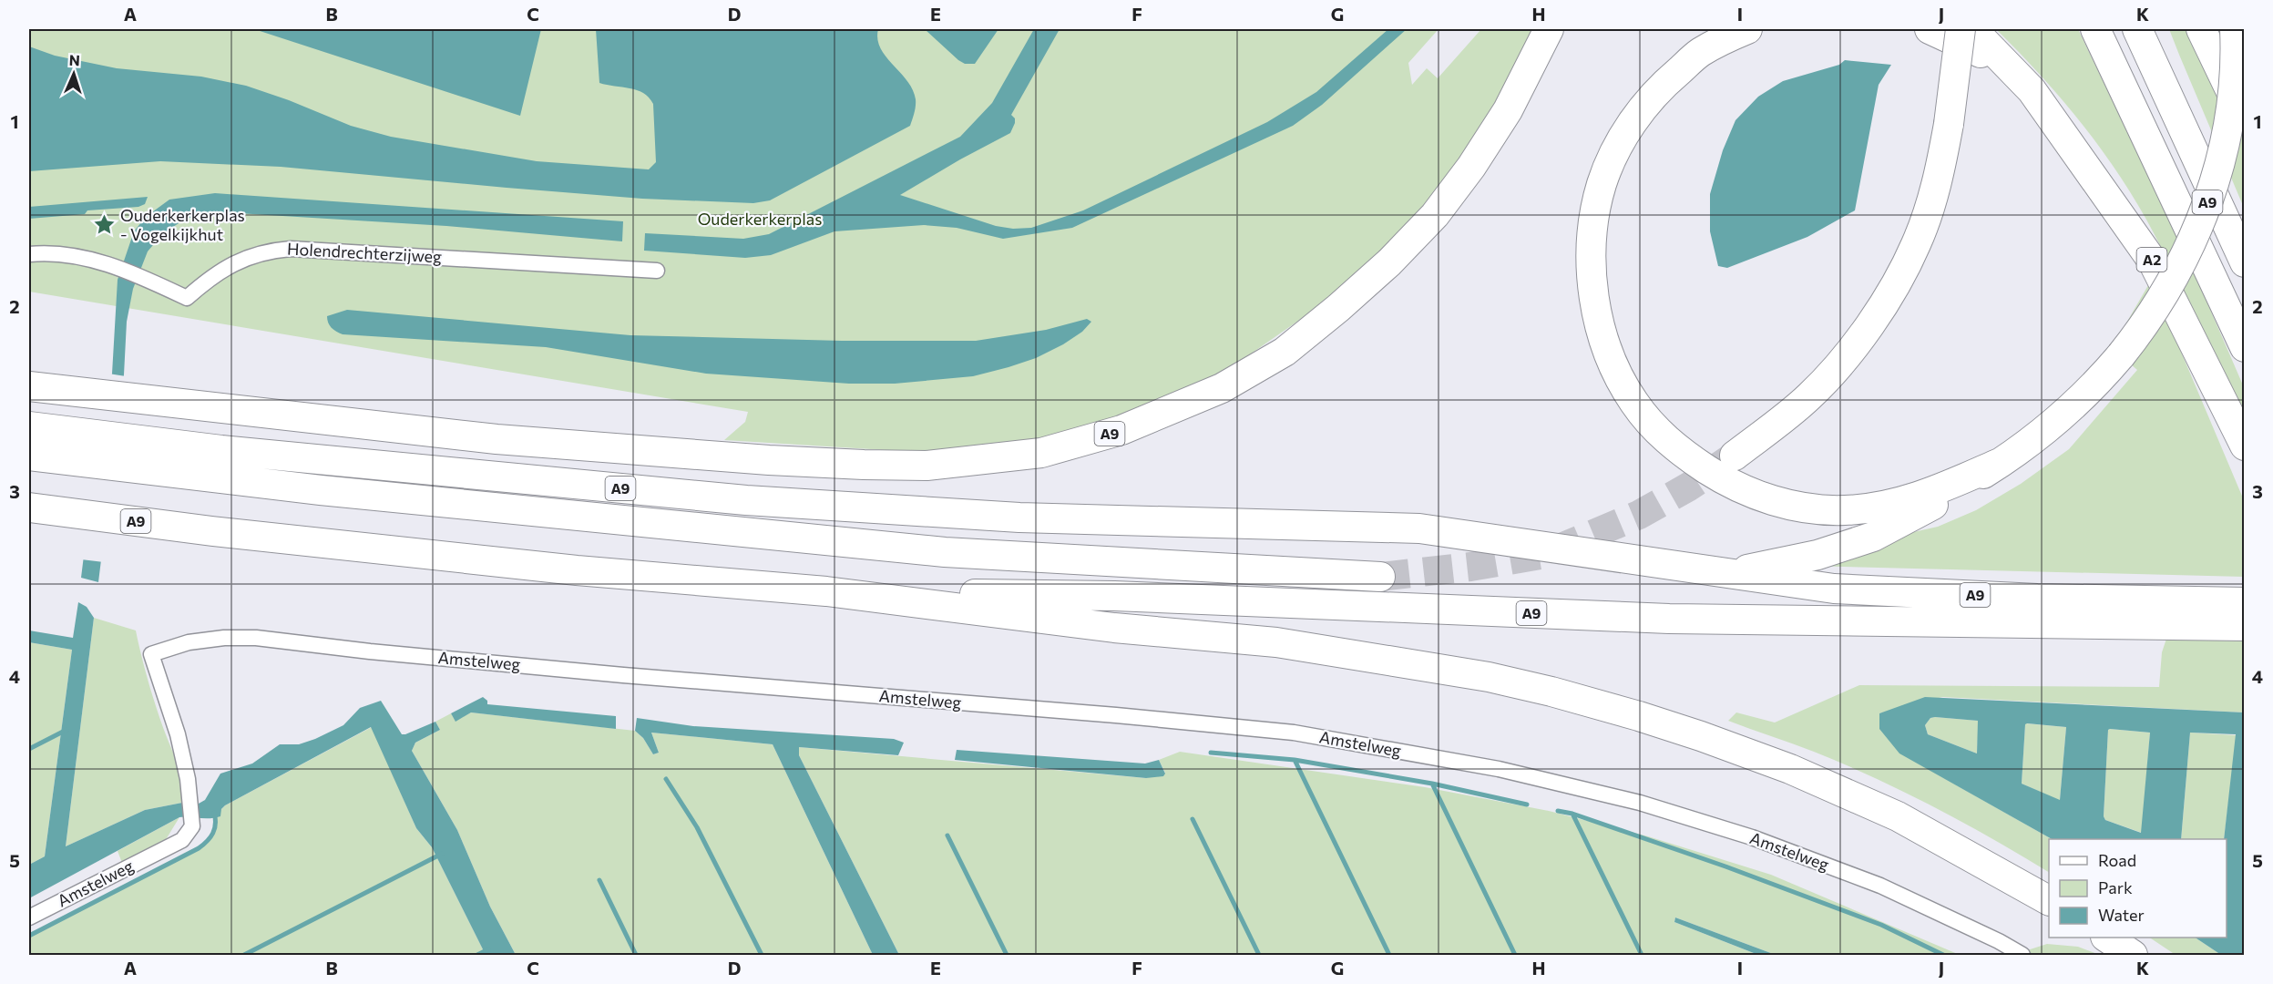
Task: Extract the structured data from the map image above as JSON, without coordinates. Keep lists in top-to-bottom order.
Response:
{
  "streets": {
    "highway": ["A9", "A2"],
    "street": ["Holendrechterzijweg", "Amstelweg"]
  },
  "parks": ["Ouderkerkerplas"],
  "places": {
    "place": ["Ouderkerkerplas - Vogelkijkhut"]
  },
  "legend": ["Road", "Park", "Water"],
  "north": "top",
  "grid": {
    "columns": [
      "A",
      "B",
      "C",
      "D",
      "E",
      "F",
      "G",
      "H",
      "I",
      "J",
      "K"
    ],
    "rows": [
      "1",
      "2",
      "3",
      "4",
      "5"
    ]
  }
}
